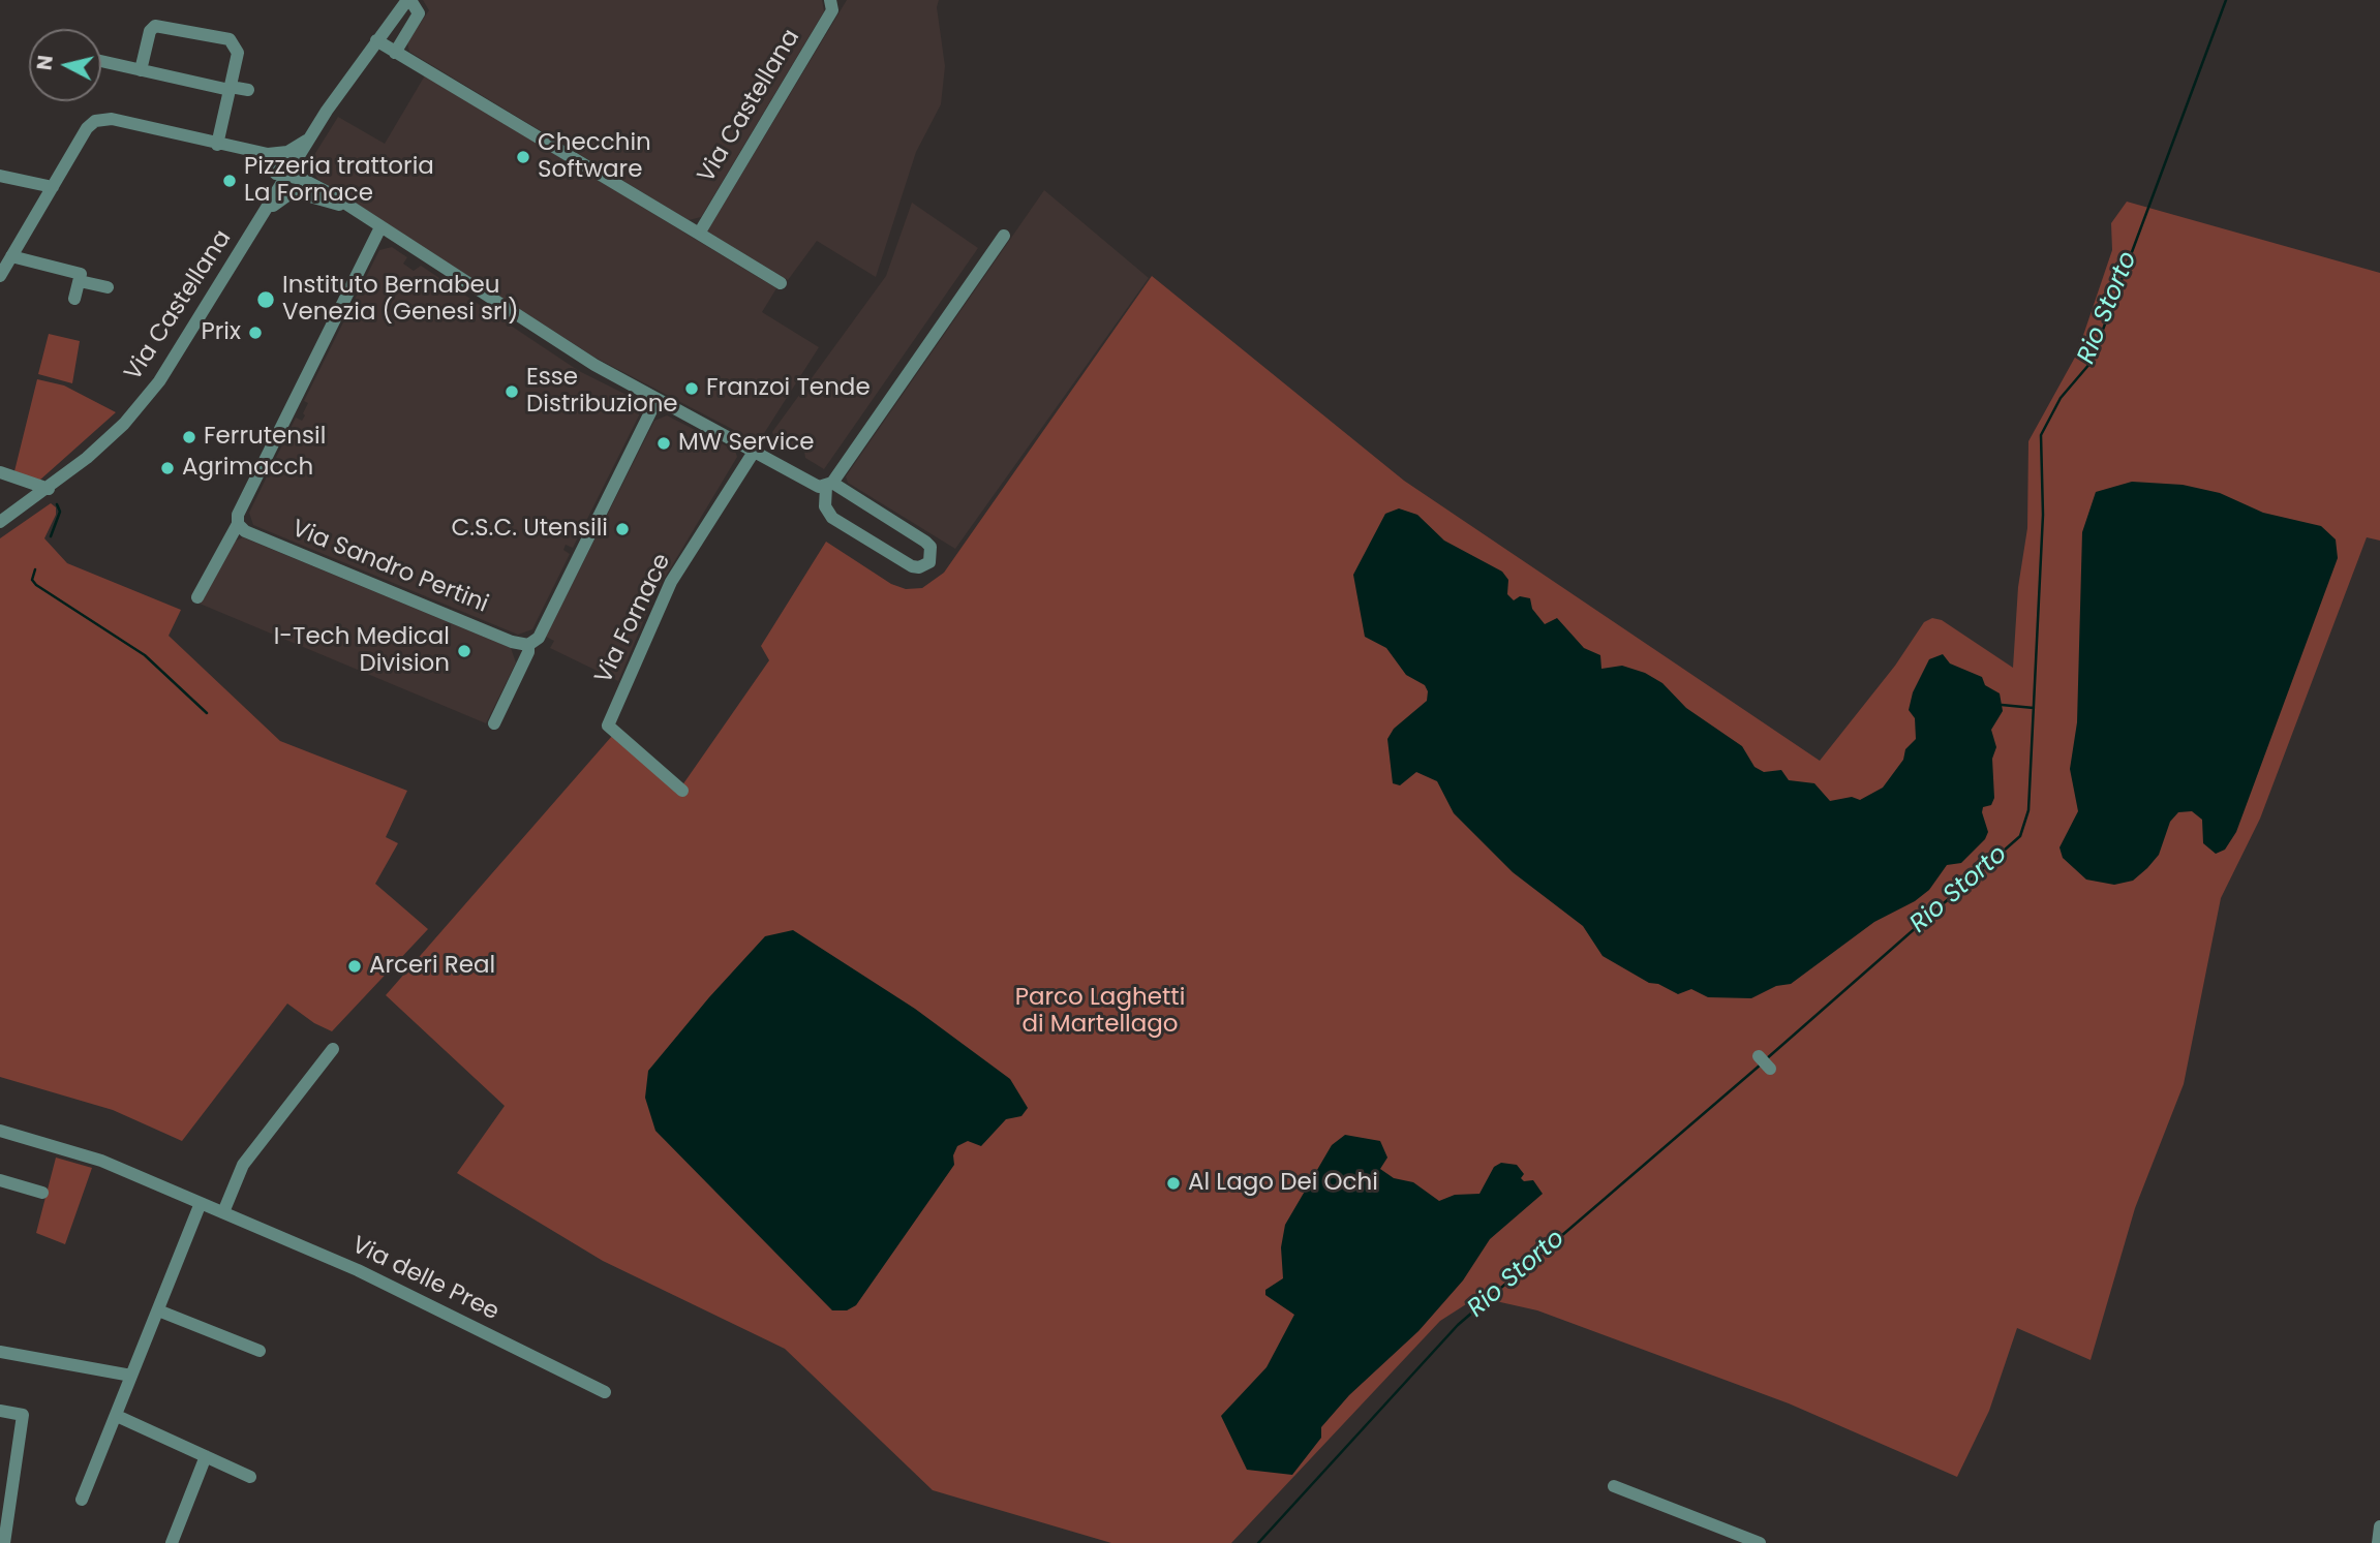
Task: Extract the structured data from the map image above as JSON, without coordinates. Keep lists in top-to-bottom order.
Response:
{
  "streets": {
    "street": [
      "Via Castellana",
      "Via Sandro Pertini",
      "Via Fornace",
      "Via delle Pree"
    ]
  },
  "water": ["Rio Storto"],
  "parks": ["Parco Laghetti di Martellago"],
  "places": [
    "Checchin Software",
    "Pizzeria trattoria La Fornace",
    "Instituto Bernabeu Venezia (Genesi srl)",
    "Prix",
    "Franzoi Tende",
    "Esse Distribuzione",
    "Ferrutensil",
    "MW Service",
    "Agrimacch",
    "C.S.C. Utensili",
    "I-Tech Medical Division",
    "Arceri Real",
    "Al Lago Dei Ochi"
  ],
  "north": "left"
}
